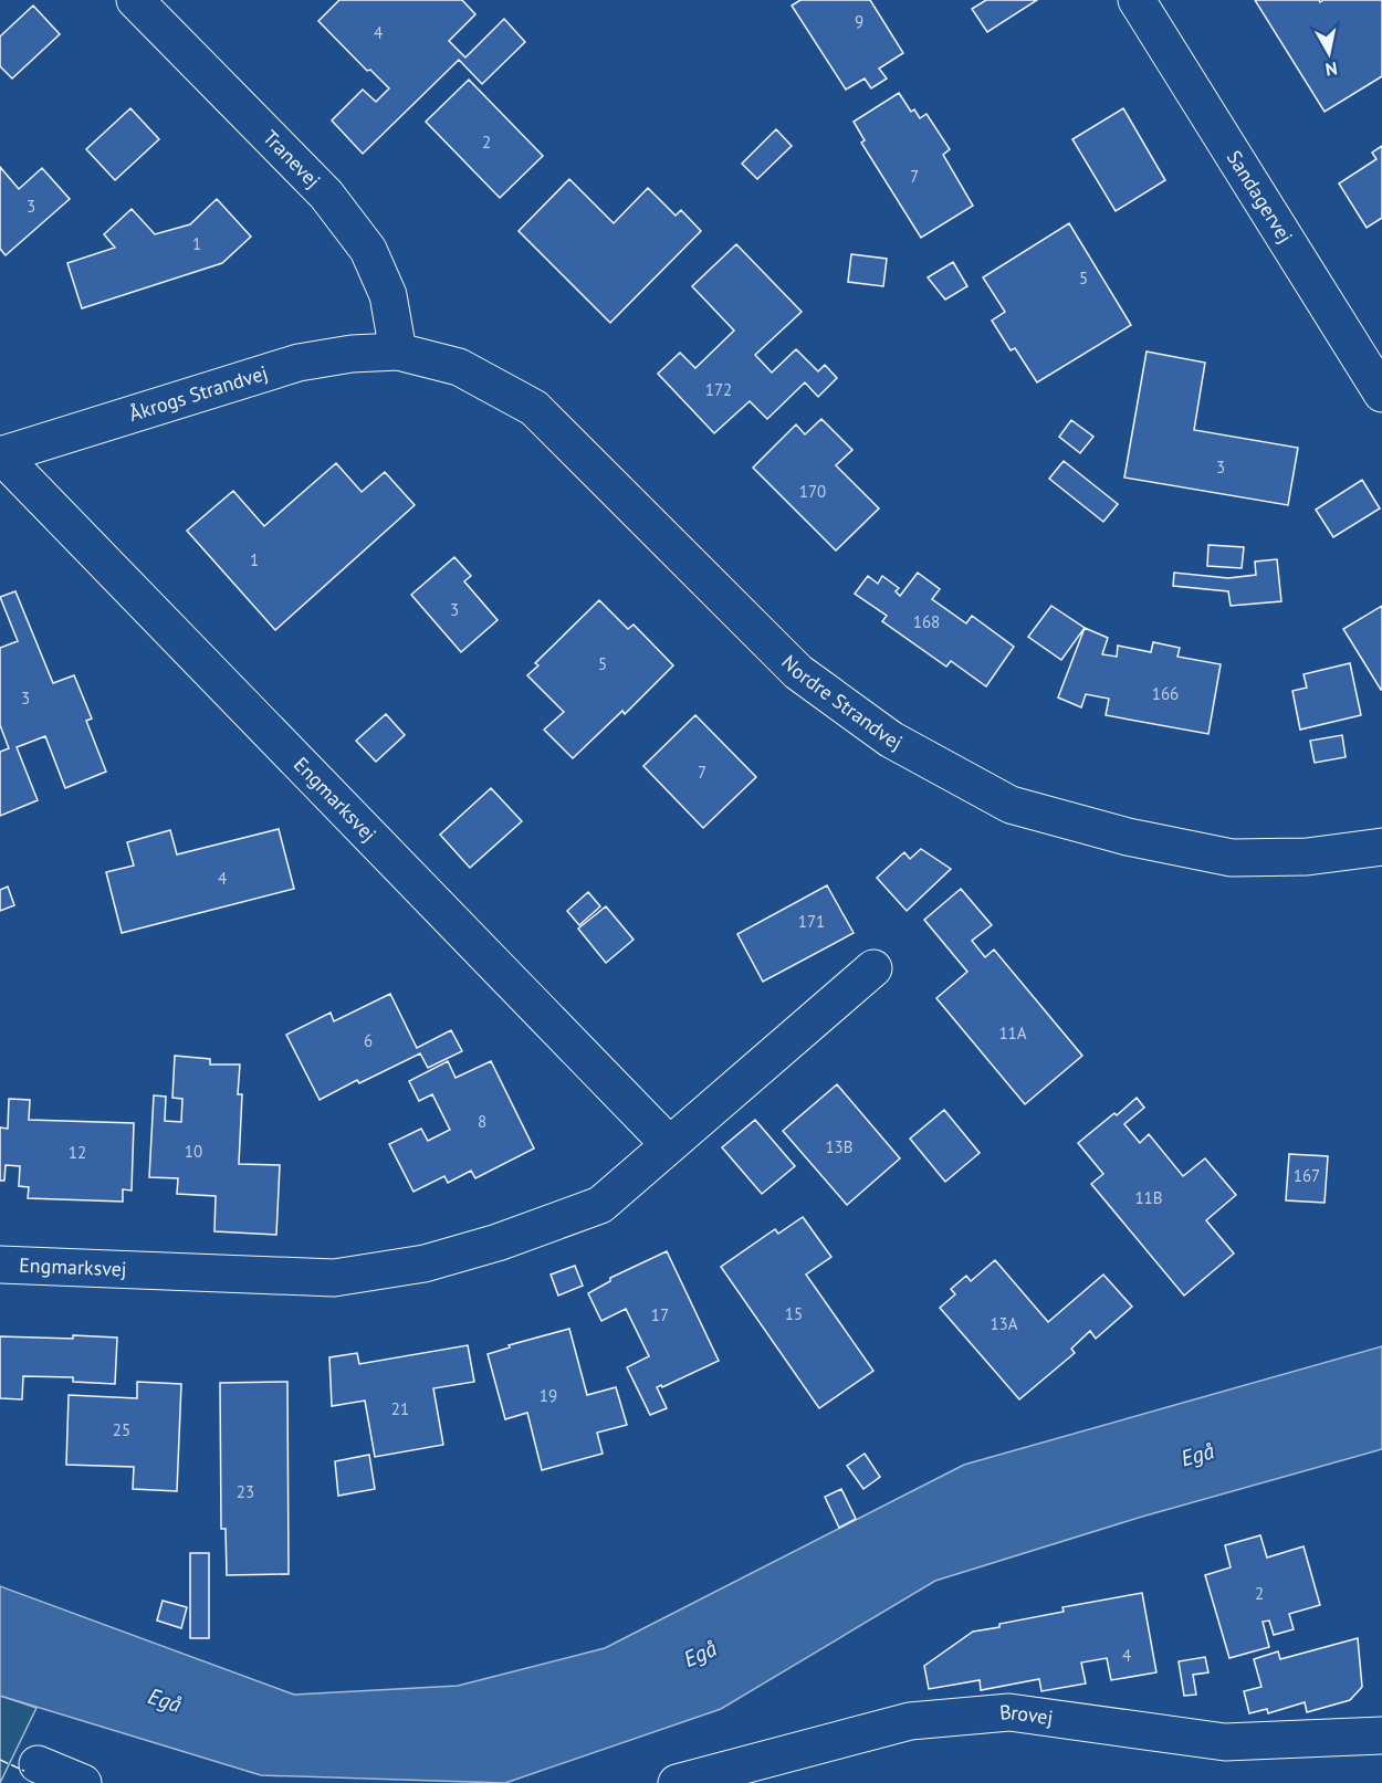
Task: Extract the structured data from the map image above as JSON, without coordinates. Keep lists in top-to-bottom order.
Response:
{
  "streets": {
    "street": [
      "Tranevej",
      "Sandagervej",
      "Åkrogs Strandvej",
      "Nordre Strandvej",
      "Engmarksvej",
      "Brovej"
    ]
  },
  "crossings": [
    ["Tranevej", "Åkrogs Strandvej"],
    ["Tranevej", "Nordre Strandvej"],
    ["Åkrogs Strandvej", "Nordre Strandvej"],
    ["Åkrogs Strandvej", "Engmarksvej"]
  ],
  "water": ["Egå"],
  "house_numbers": [
    "9",
    "4",
    "2",
    "7",
    "3",
    "1",
    "5",
    "172",
    "3",
    "170",
    "1",
    "3",
    "168",
    "5",
    "166",
    "3",
    "7",
    "4",
    "171",
    "11A",
    "6",
    "8",
    "13B",
    "10",
    "12",
    "167",
    "11B",
    "15",
    "17",
    "13A",
    "19",
    "21",
    "25",
    "23",
    "2",
    "4"
  ],
  "north": "bottom"
}
